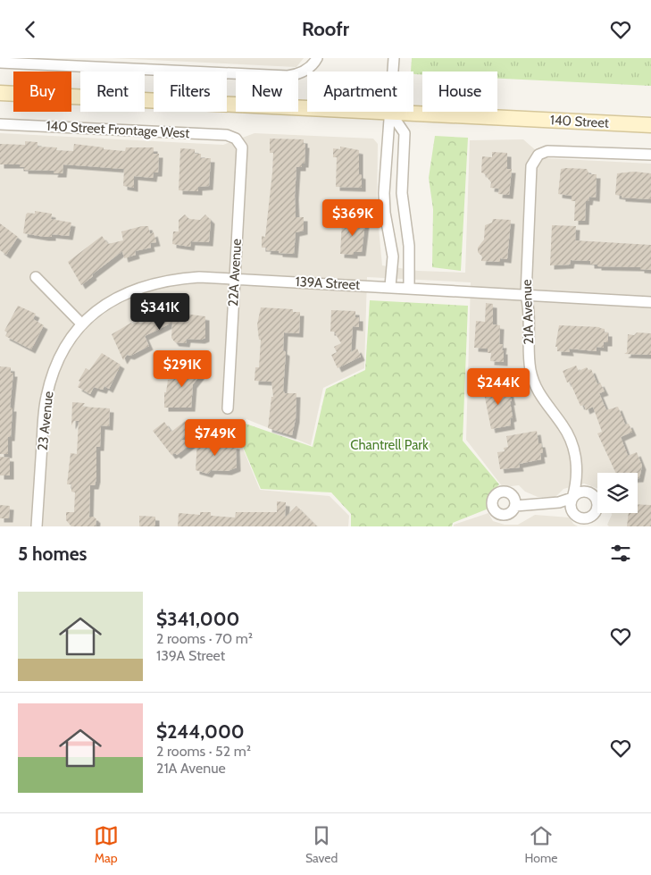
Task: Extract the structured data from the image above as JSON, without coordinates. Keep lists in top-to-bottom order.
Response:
{
  "streets": {
    "main road": ["140 Street"],
    "street": [
      "140 Street Frontage West",
      "22A Avenue",
      "139A Street",
      "21A Avenue",
      "23 Avenue"
    ]
  },
  "crossings": [
    ["140 Street Frontage West", "22A Avenue"],
    ["22A Avenue", "139A Street"],
    ["139A Street", "21A Avenue"],
    ["139A Street", "23 Avenue"]
  ],
  "parks": ["Chantrell Park"],
  "page": {
    "header": "Roofr",
    "chip": [
      "Buy",
      "Rent",
      "Filters",
      "New",
      "Apartment",
      "House"
    ],
    "price": [
      "$369K",
      "$341K",
      "$291K",
      "$244K",
      "$749K"
    ],
    "heading": "5 homes",
    "list": [
      {
        "name": "$341,000",
        "note": "2 rooms · 70 m² · 139A Street"
      },
      {
        "name": "$244,000",
        "note": "2 rooms · 52 m² · 21A Avenue"
      }
    ],
    "tabs": ["Map", "Saved", "Home"]
  }
}
